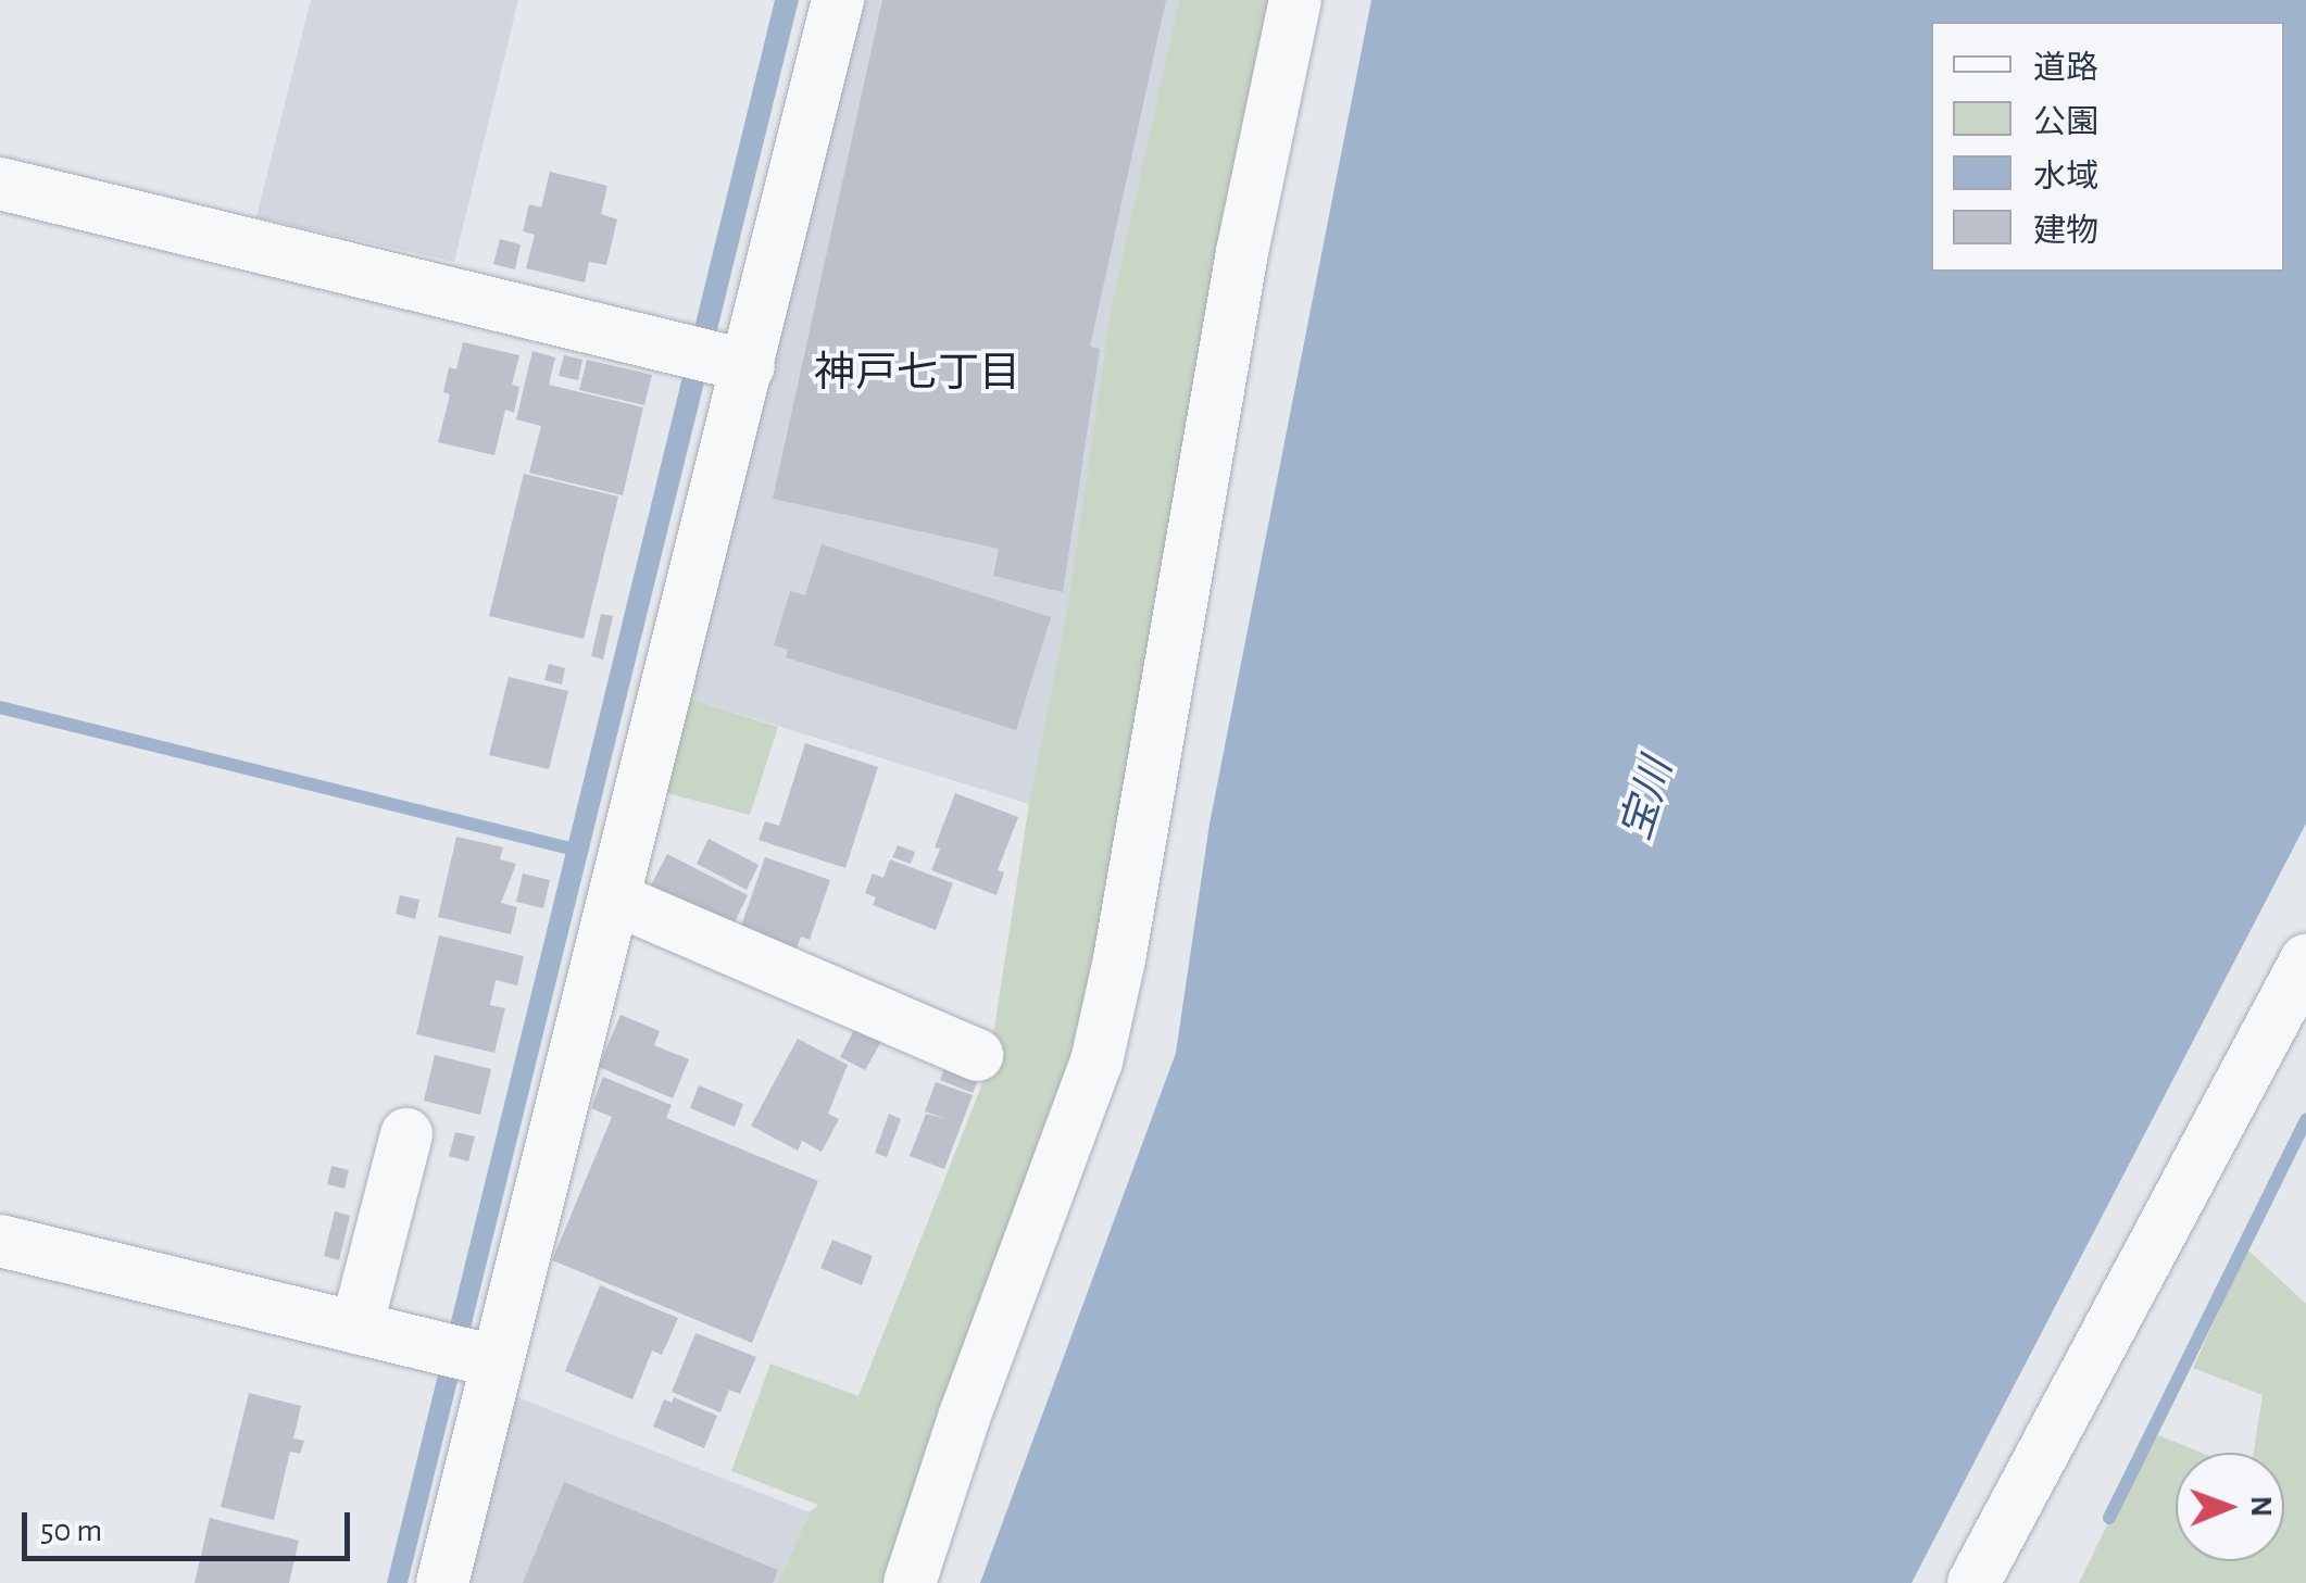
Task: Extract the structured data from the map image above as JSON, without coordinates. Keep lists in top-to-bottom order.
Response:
{
  "districts": ["神戸七丁目"],
  "water": ["宝川"],
  "legend": [
    "道路",
    "公園",
    "水域",
    "建物"
  ],
  "scale_bar": "50 m",
  "north": "right"
}
